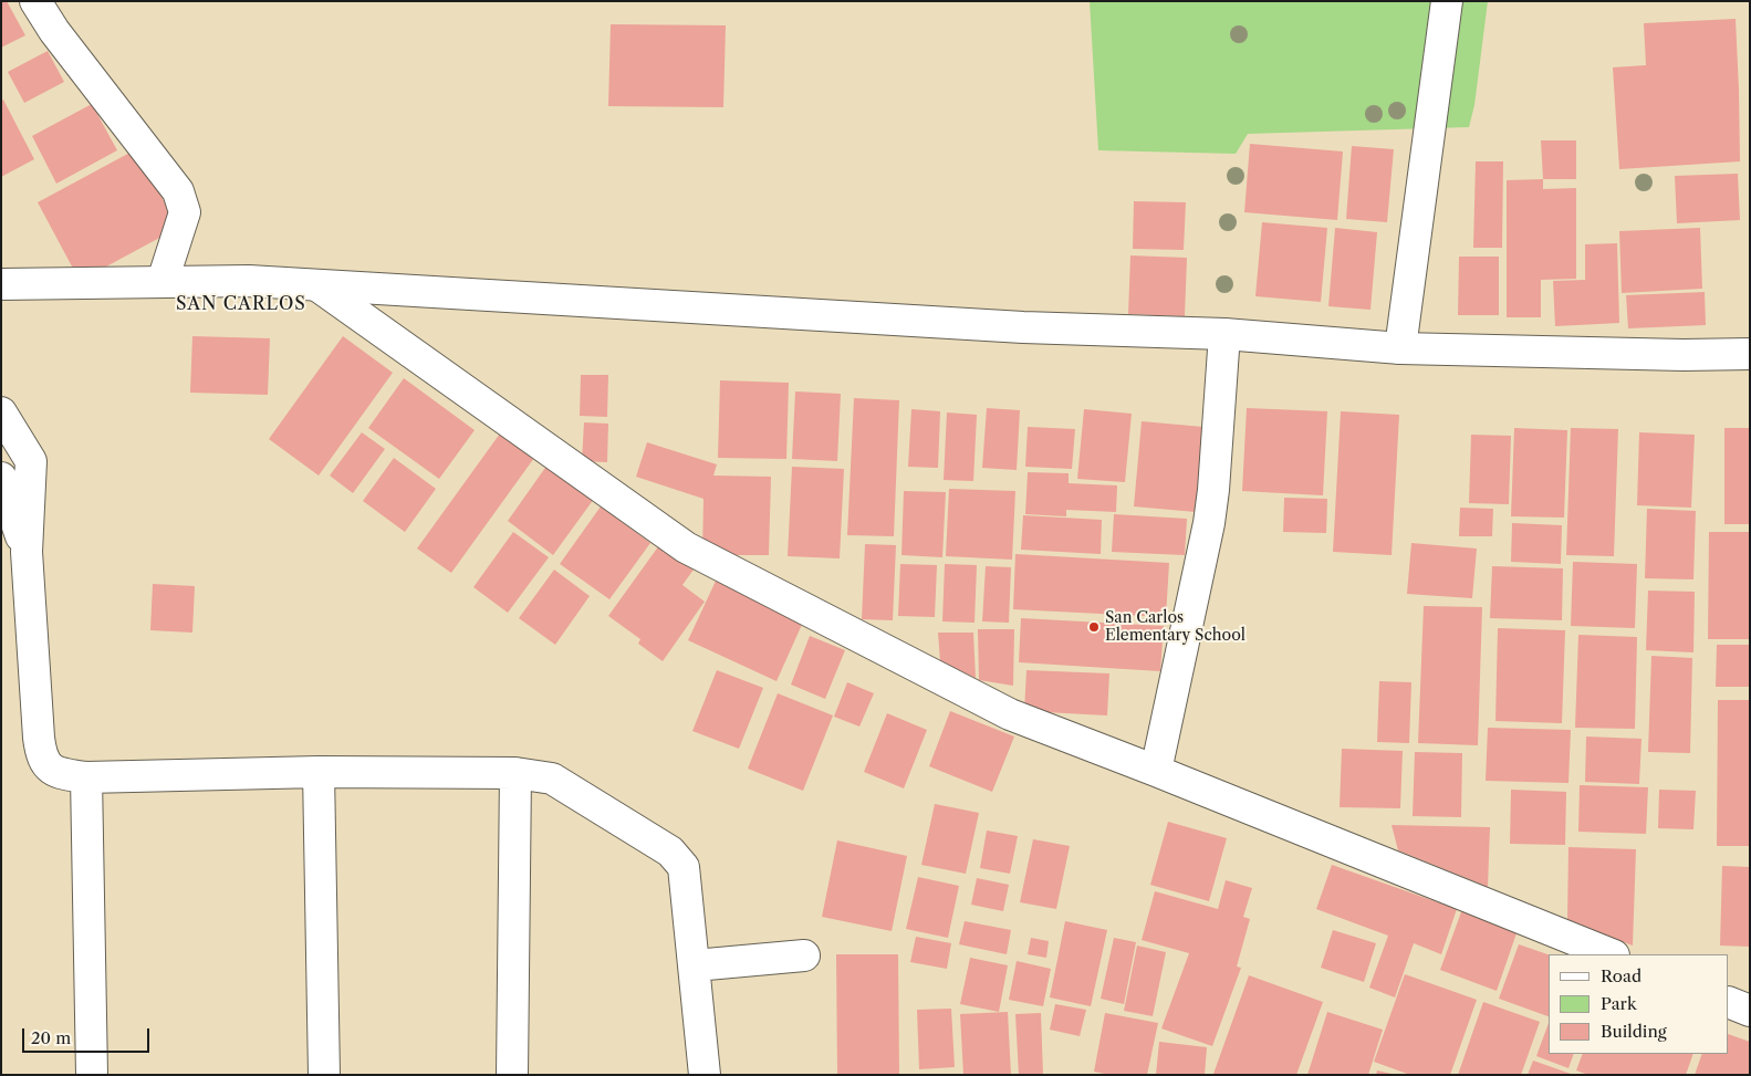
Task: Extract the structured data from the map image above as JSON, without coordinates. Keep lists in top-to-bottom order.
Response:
{
  "districts": ["SAN CARLOS"],
  "places": ["San Carlos Elementary School"],
  "legend": ["Road", "Park", "Building"],
  "scale_bar": "20 m"
}
